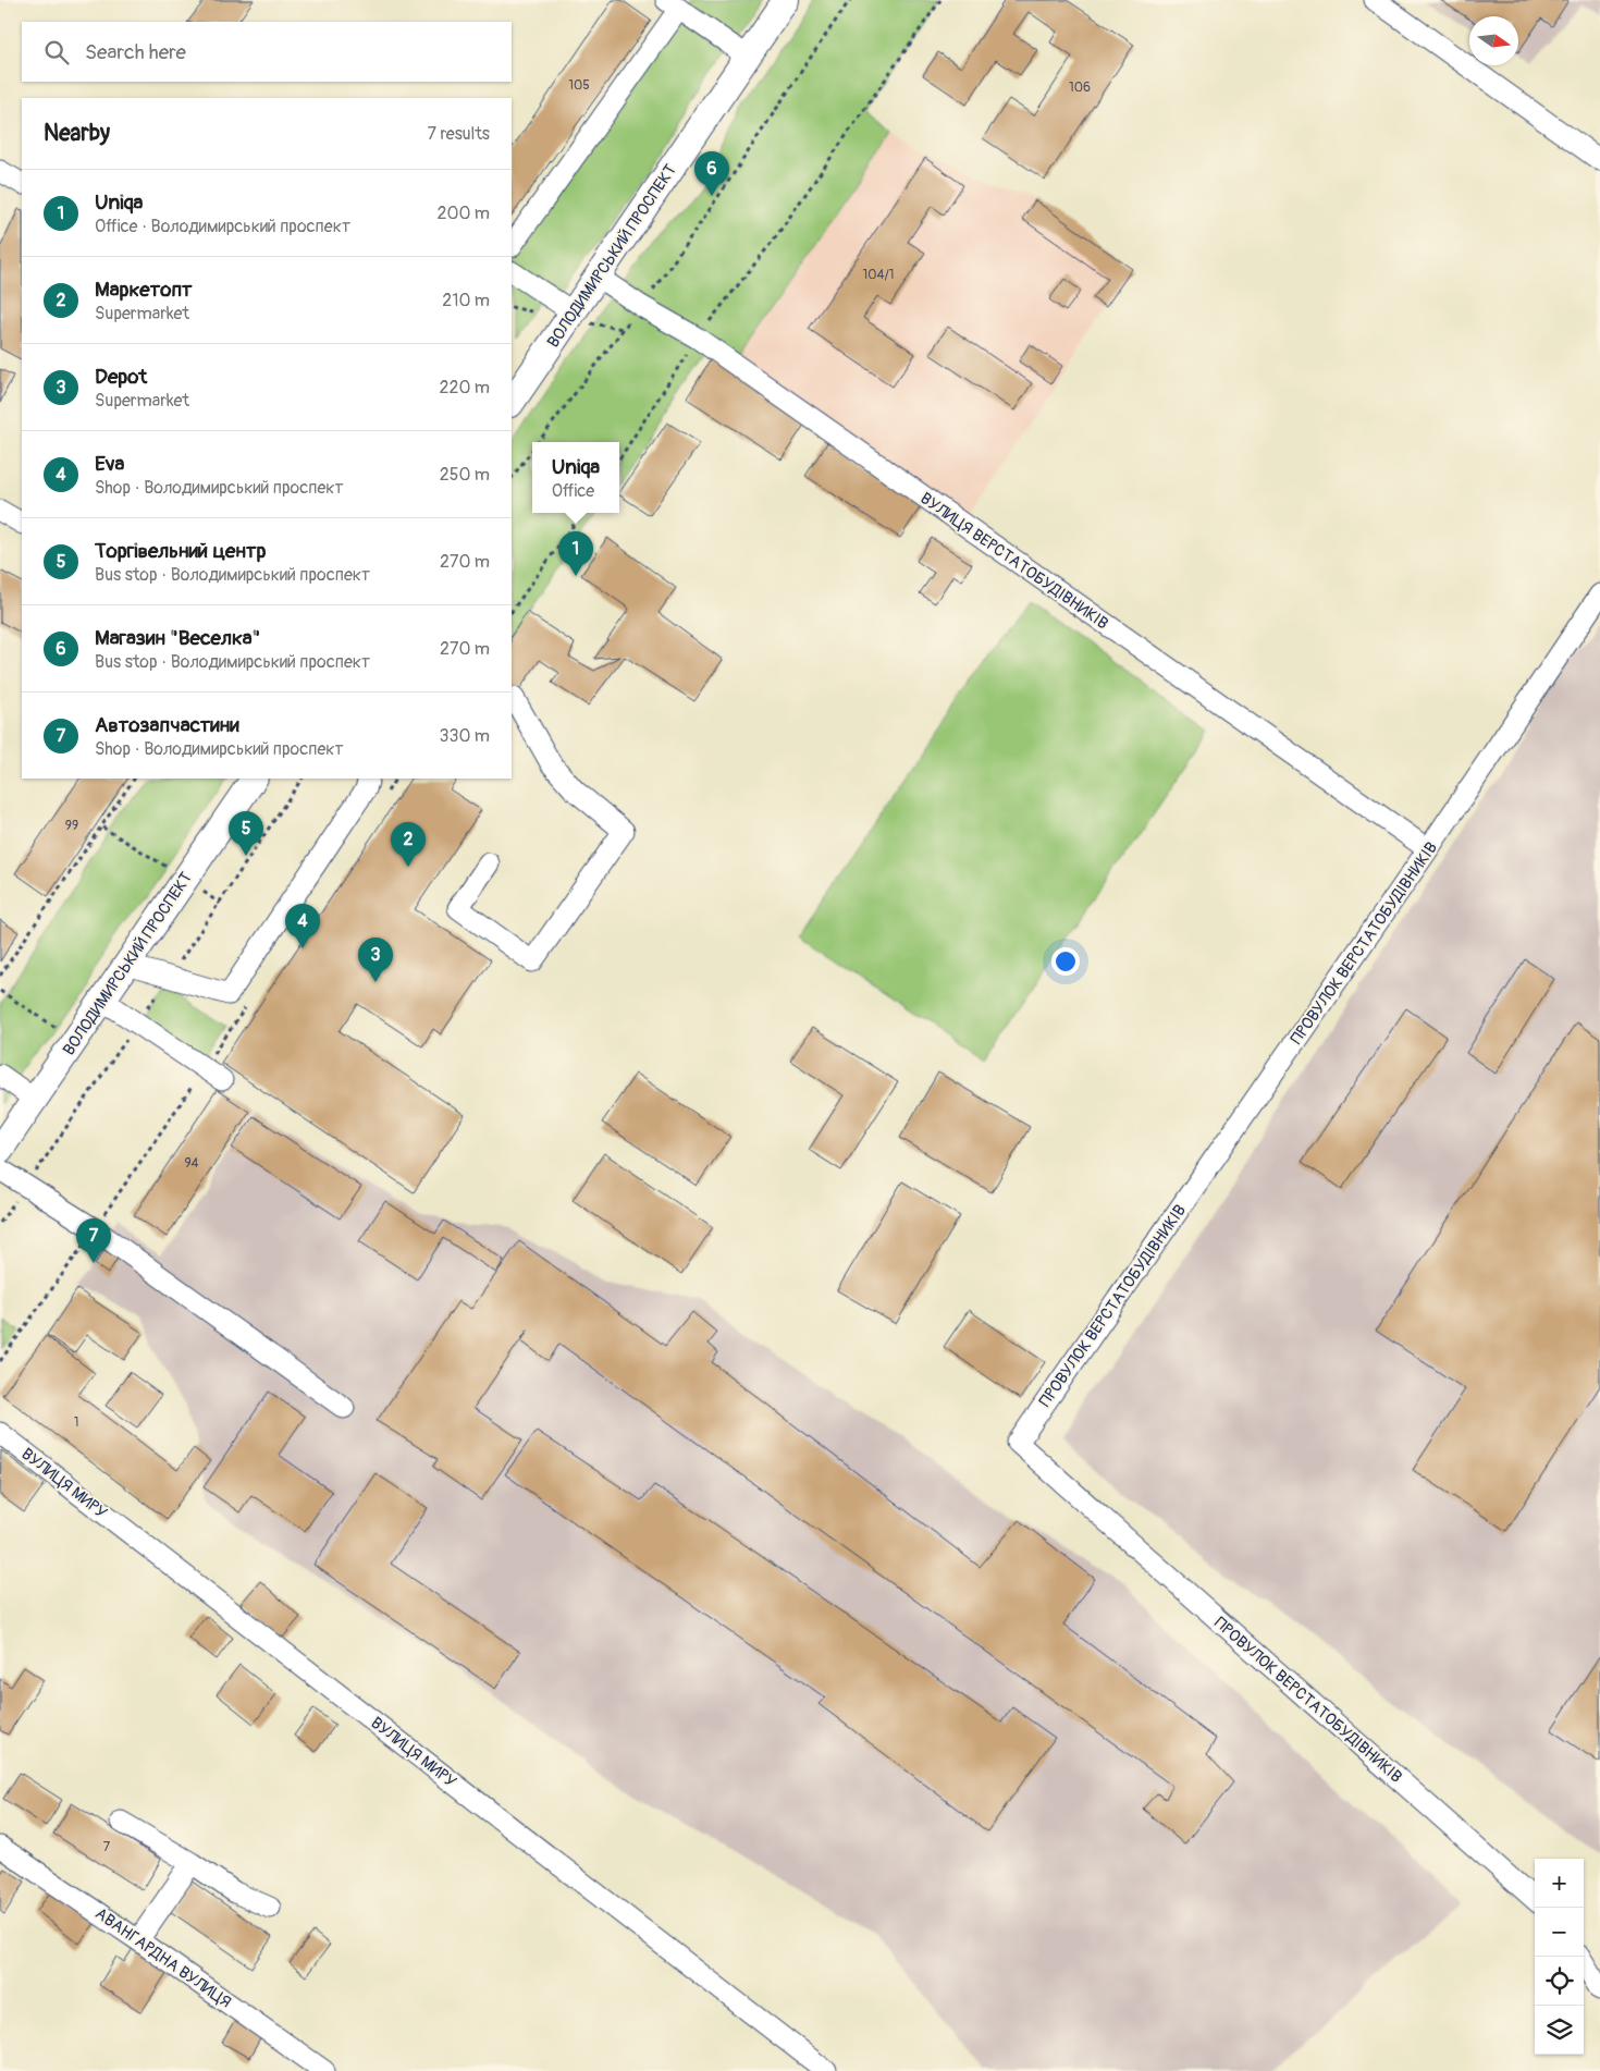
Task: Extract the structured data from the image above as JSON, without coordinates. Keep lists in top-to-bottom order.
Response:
{
  "streets": {
    "main road": ["ВОЛОДИМИРСЬКИЙ ПРОСПЕКТ"],
    "street": [
      "ВУЛИЦЯ ВЕРСТАТОБУДІВНИКІВ",
      "ПРОВУЛОК ВЕРСТАТОБУДІВНИКІВ",
      "ВУЛИЦЯ МИРУ",
      "АВАНГАРДНА ВУЛИЦЯ"
    ]
  },
  "crossings": [
    ["ВОЛОДИМИРСЬКИЙ ПРОСПЕКТ", "ВУЛИЦЯ ВЕРСТАТОБУДІВНИКІВ"],
    ["ВУЛИЦЯ ВЕРСТАТОБУДІВНИКІВ", "ПРОВУЛОК ВЕРСТАТОБУДІВНИКІВ"]
  ],
  "house_numbers": [
    "105",
    "106",
    "104/1",
    "99",
    "94",
    "1",
    "7"
  ],
  "north": "right",
  "page": {
    "search": "Search here",
    "heading": ["Nearby", "7 results"],
    "pins": [
      "6",
      "1",
      "5",
      "2",
      "4",
      "3",
      "7"
    ],
    "list": [
      {
        "mark": "1",
        "name": "Uniqa",
        "note": "Office · Володимирський проспект",
        "value": "200 m"
      },
      {
        "mark": "2",
        "name": "Маркетопт",
        "note": "Supermarket",
        "value": "210 m"
      },
      {
        "mark": "3",
        "name": "Depot",
        "note": "Supermarket",
        "value": "220 m"
      },
      {
        "mark": "4",
        "name": "Eva",
        "note": "Shop · Володимирський проспект",
        "value": "250 m"
      },
      {
        "mark": "5",
        "name": "Торгівельний центр",
        "note": "Bus stop · Володимирський проспект",
        "value": "270 m"
      },
      {
        "mark": "6",
        "name": "Магазин \"Веселка\"",
        "note": "Bus stop · Володимирський проспект",
        "value": "270 m"
      },
      {
        "mark": "7",
        "name": "Автозапчастини",
        "note": "Shop · Володимирський проспект",
        "value": "330 m"
      }
    ],
    "popup": ["Uniqa", "Office"],
    "map_buttons": ["+", "−"]
  }
}
